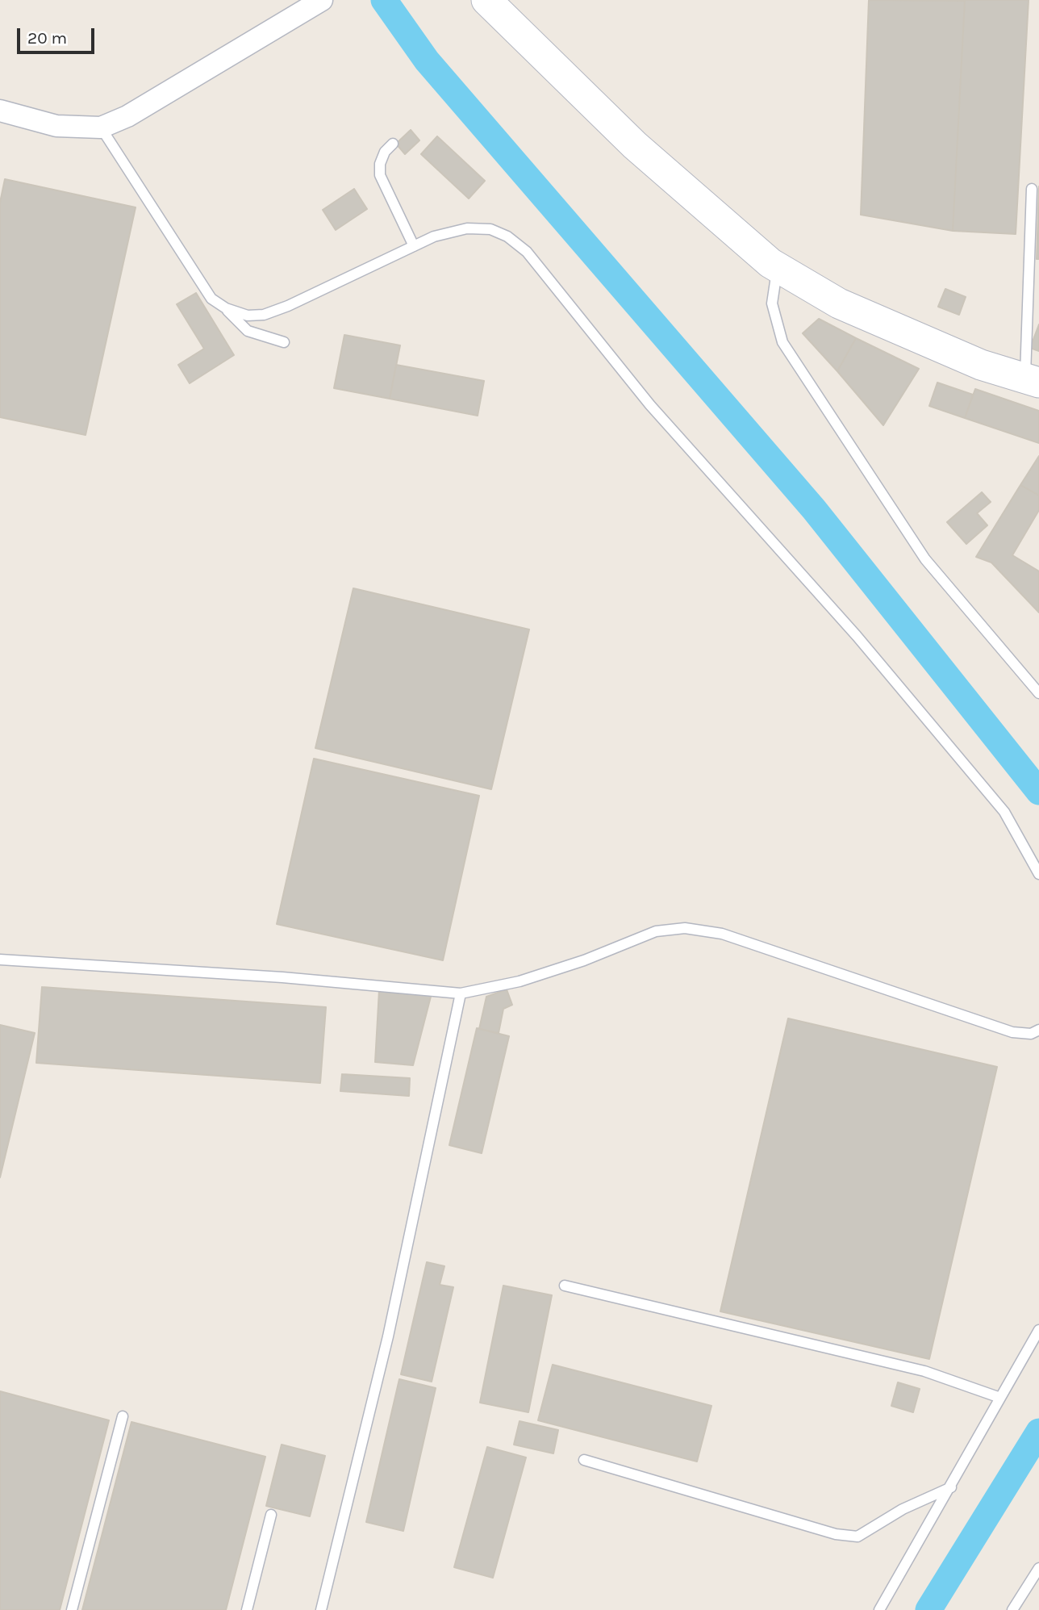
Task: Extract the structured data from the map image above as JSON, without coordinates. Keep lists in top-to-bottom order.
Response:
{
  "scale_bar": "20 m"
}
